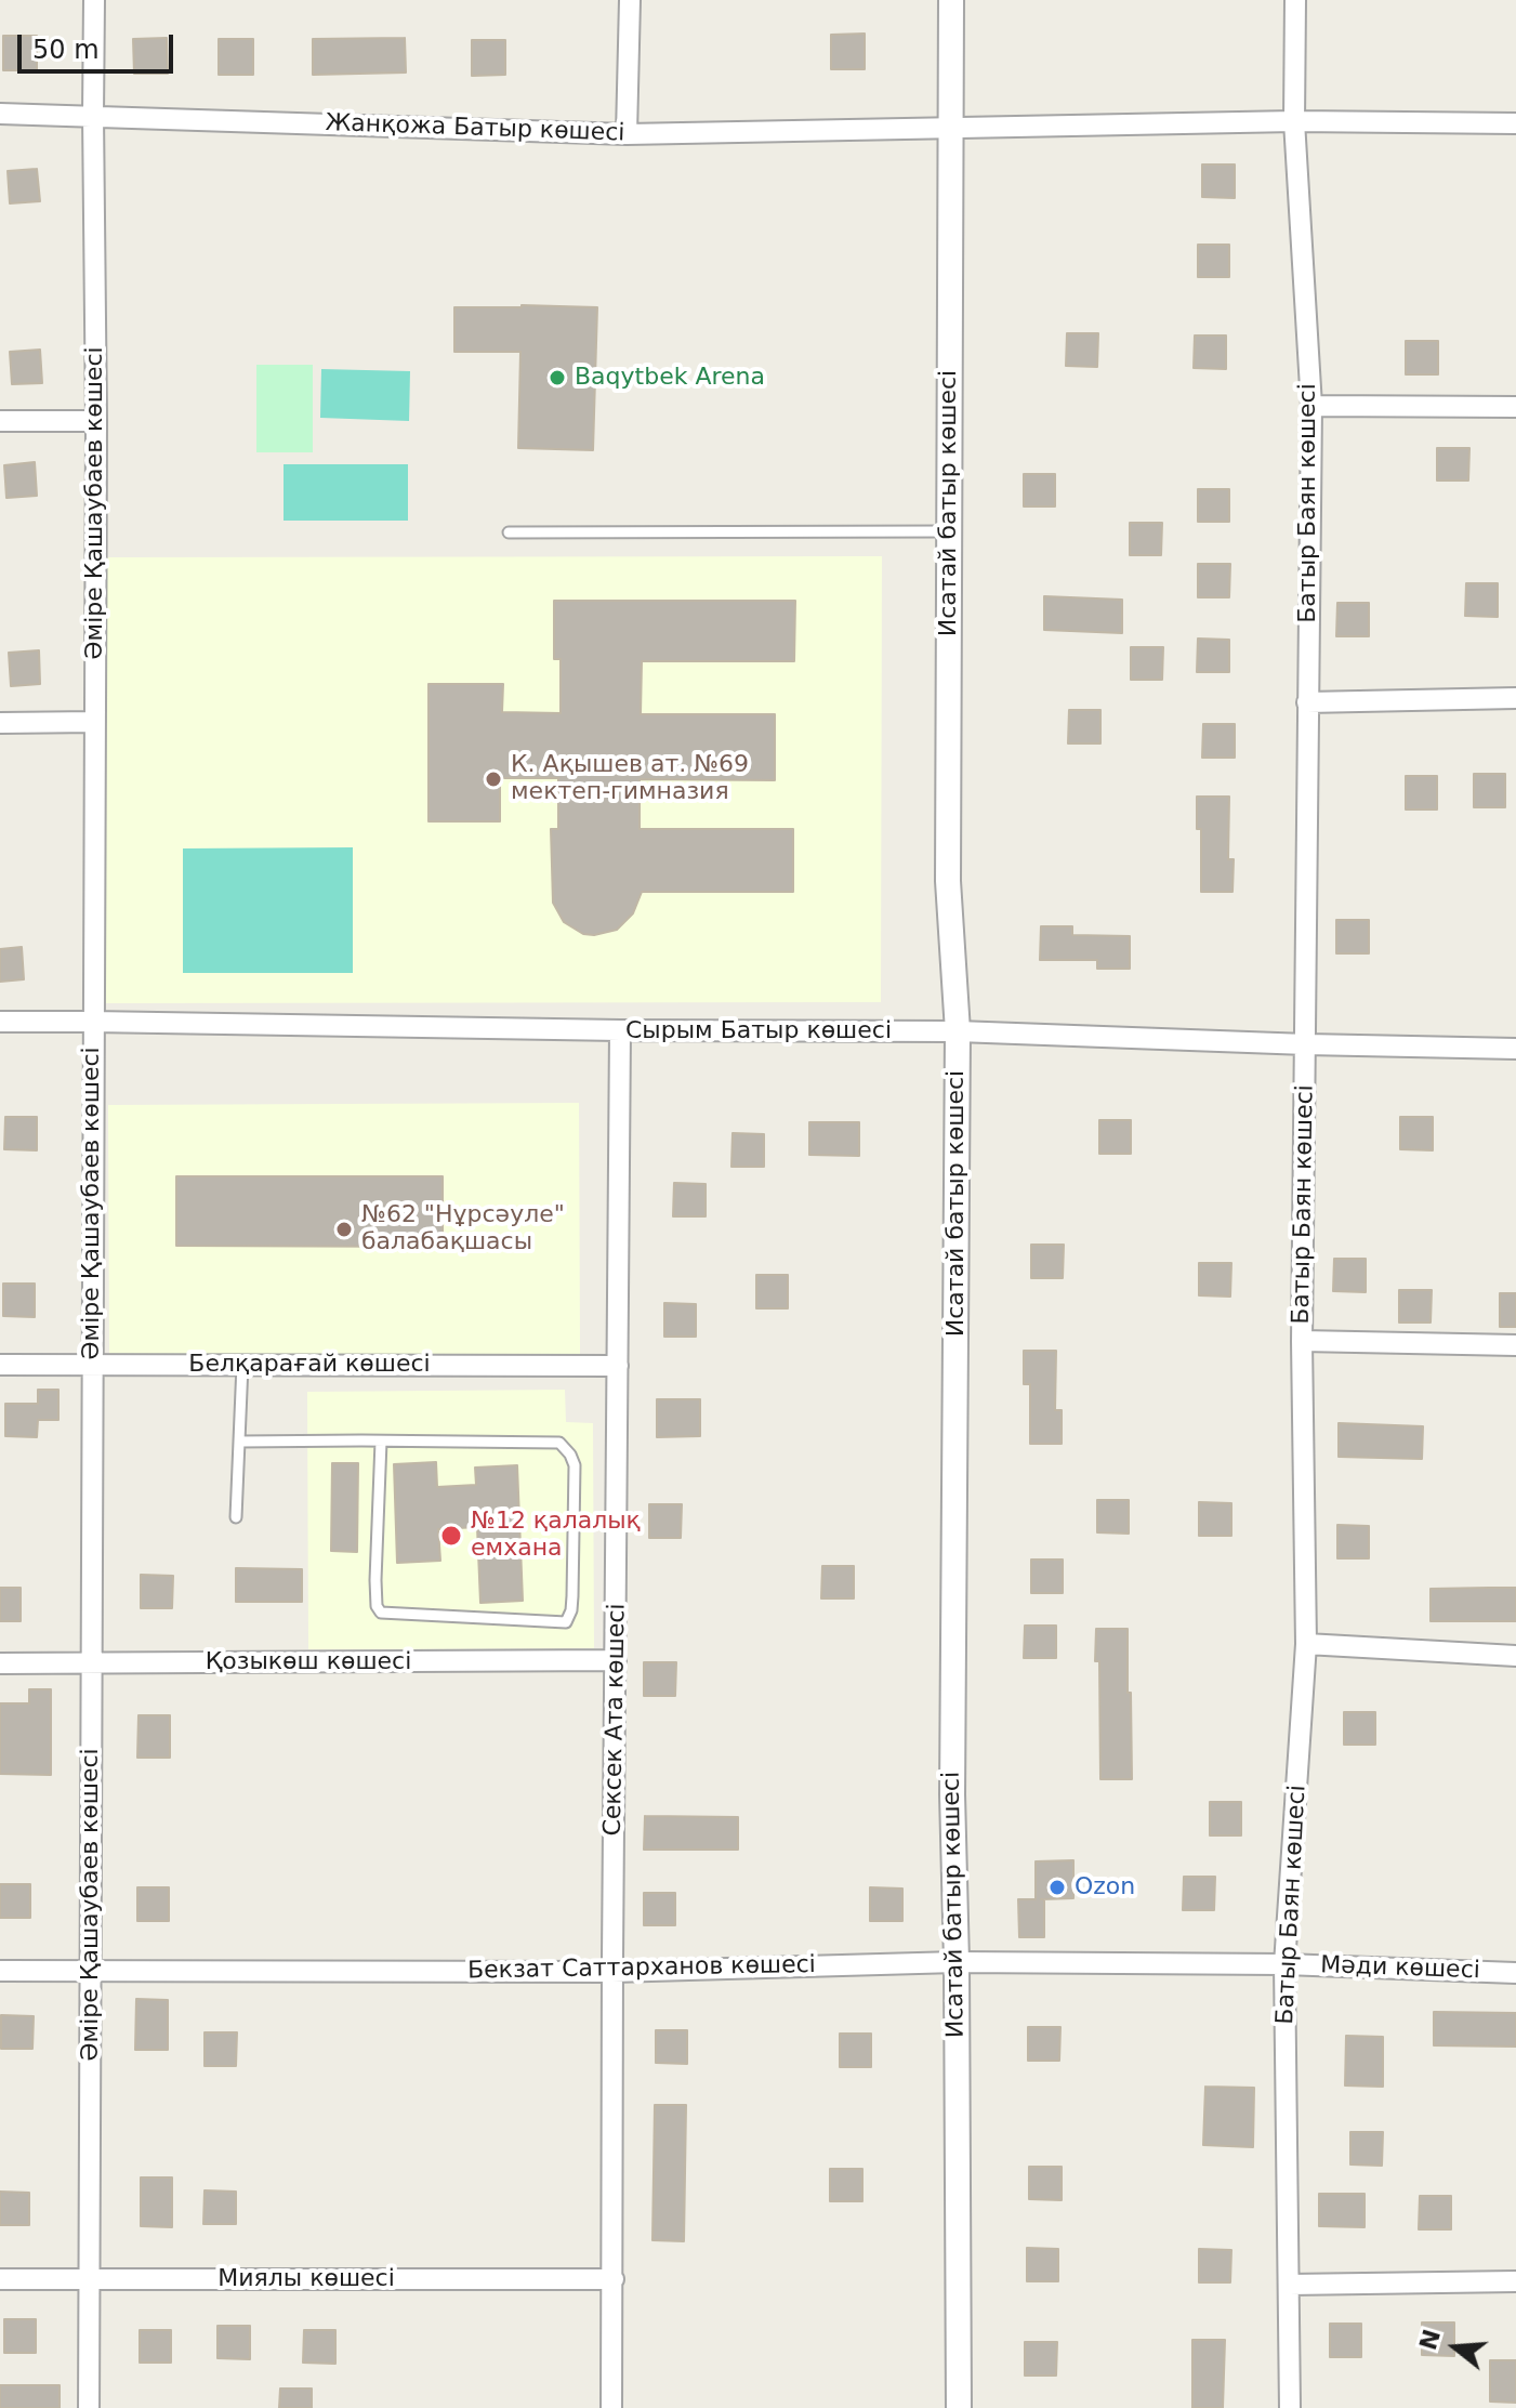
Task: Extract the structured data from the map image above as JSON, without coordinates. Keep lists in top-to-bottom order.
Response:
{
  "streets": {
    "street": [
      "Жанқожа Батыр көшесі",
      "Әміре Қашаубаев көшесі",
      "Исатай батыр көшесі",
      "Батыр Баян көшесі",
      "Сырым Батыр көшесі",
      "Белқарағай көшесі",
      "Қозыкөш көшесі",
      "Сексек Ата көшесі",
      "Бекзат Саттарханов көшесі",
      "Мәди көшесі",
      "Миялы көшесі"
    ]
  },
  "crossings": [
    ["Жанқожа Батыр көшесі", "Әміре Қашаубаев көшесі"],
    ["Жанқожа Батыр көшесі", "Исатай батыр көшесі"],
    ["Жанқожа Батыр көшесі", "Батыр Баян көшесі"],
    ["Әміре Қашаубаев көшесі", "Сырым Батыр көшесі"],
    ["Әміре Қашаубаев көшесі", "Белқарағай көшесі"],
    ["Әміре Қашаубаев көшесі", "Қозыкөш көшесі"],
    ["Әміре Қашаубаев көшесі", "Бекзат Саттарханов көшесі"],
    ["Әміре Қашаубаев көшесі", "Миялы көшесі"],
    ["Исатай батыр көшесі", "Сырым Батыр көшесі"],
    ["Исатай батыр көшесі", "Бекзат Саттарханов көшесі"],
    ["Батыр Баян көшесі", "Сырым Батыр көшесі"],
    ["Батыр Баян көшесі", "Бекзат Саттарханов көшесі"],
    ["Батыр Баян көшесі", "Мәди көшесі"],
    ["Сырым Батыр көшесі", "Сексек Ата көшесі"],
    ["Белқарағай көшесі", "Сексек Ата көшесі"],
    ["Қозыкөш көшесі", "Сексек Ата көшесі"],
    ["Сексек Ата көшесі", "Бекзат Саттарханов көшесі"],
    ["Сексек Ата көшесі", "Миялы көшесі"],
    ["Бекзат Саттарханов көшесі", "Мәди көшесі"]
  ],
  "places": [
    "Baqytbek Arena",
    "К. Ақышев ат. №69 мектеп-гимназия",
    "№62 \"Нұрсәуле\" балабақшасы",
    "№12 қалалық емхана",
    "Ozon"
  ],
  "scale_bar": "50 m",
  "north": "left"
}
